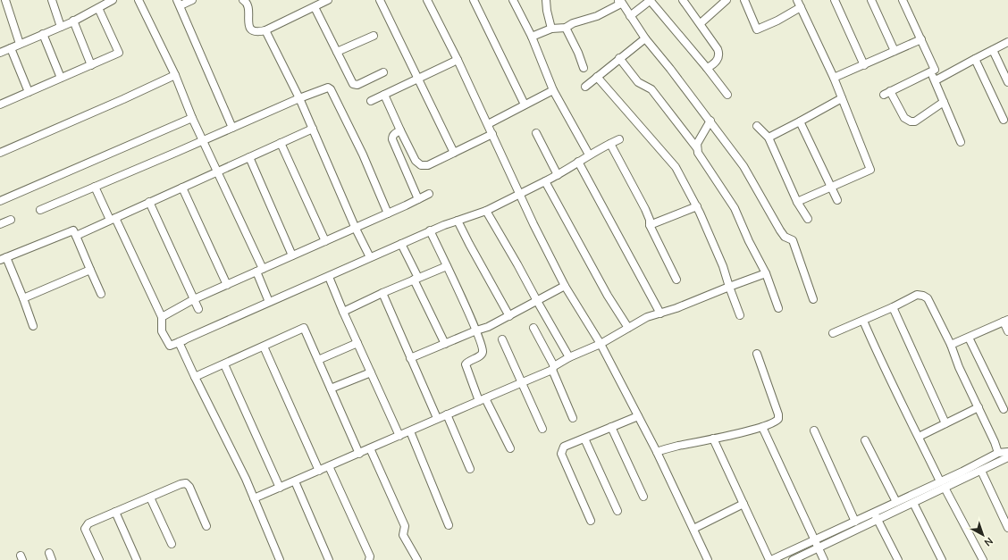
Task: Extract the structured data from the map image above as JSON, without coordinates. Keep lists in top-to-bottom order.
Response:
{
  "north": "bottom right"
}
